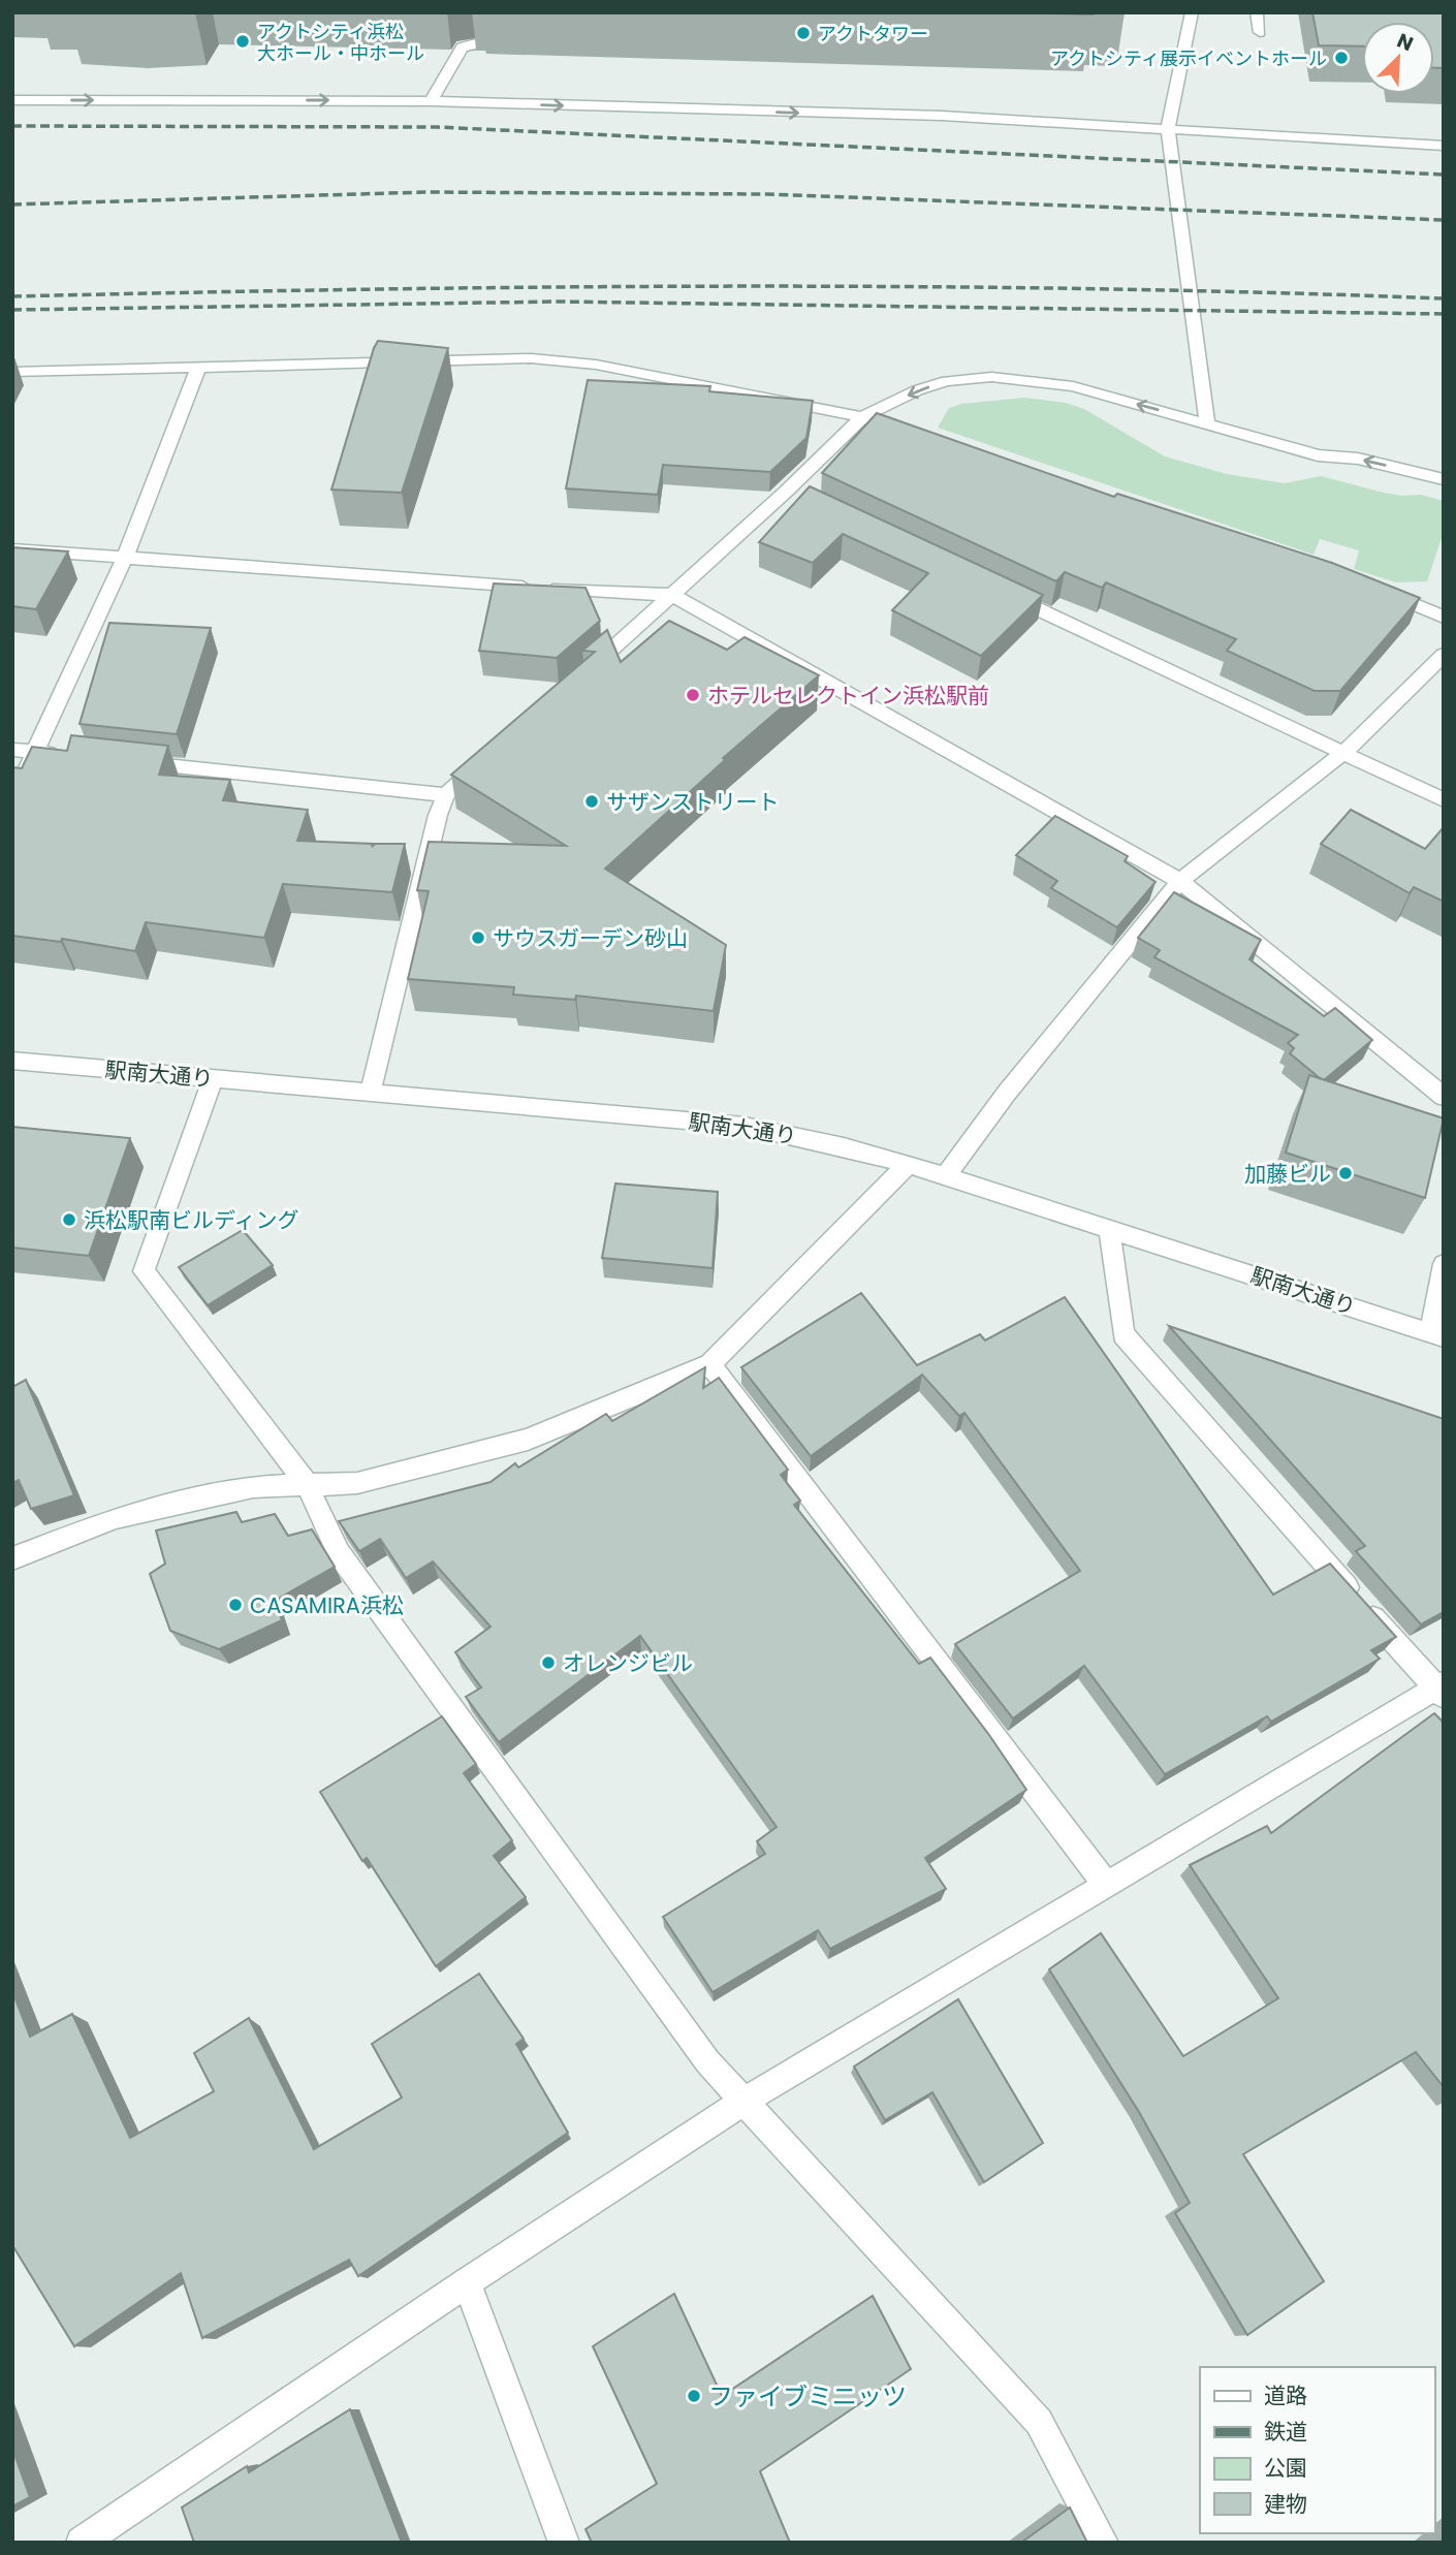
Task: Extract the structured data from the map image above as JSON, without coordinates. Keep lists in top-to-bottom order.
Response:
{
  "streets": {
    "street": ["駅南大通り"]
  },
  "places": [
    "アクトタワー",
    "アクトシティ浜松 大ホール・中ホール",
    "アクトシティ展示イベントホール",
    "ホテルセレクトイン浜松駅前",
    "サザンストリート",
    "サウスガーデン砂山",
    "加藤ビル",
    "浜松駅南ビルディング",
    "CASAMIRA浜松",
    "オレンジビル",
    "ファイブミニッツ"
  ],
  "legend": [
    "道路",
    "鉄道",
    "公園",
    "建物"
  ],
  "north": "top right"
}
